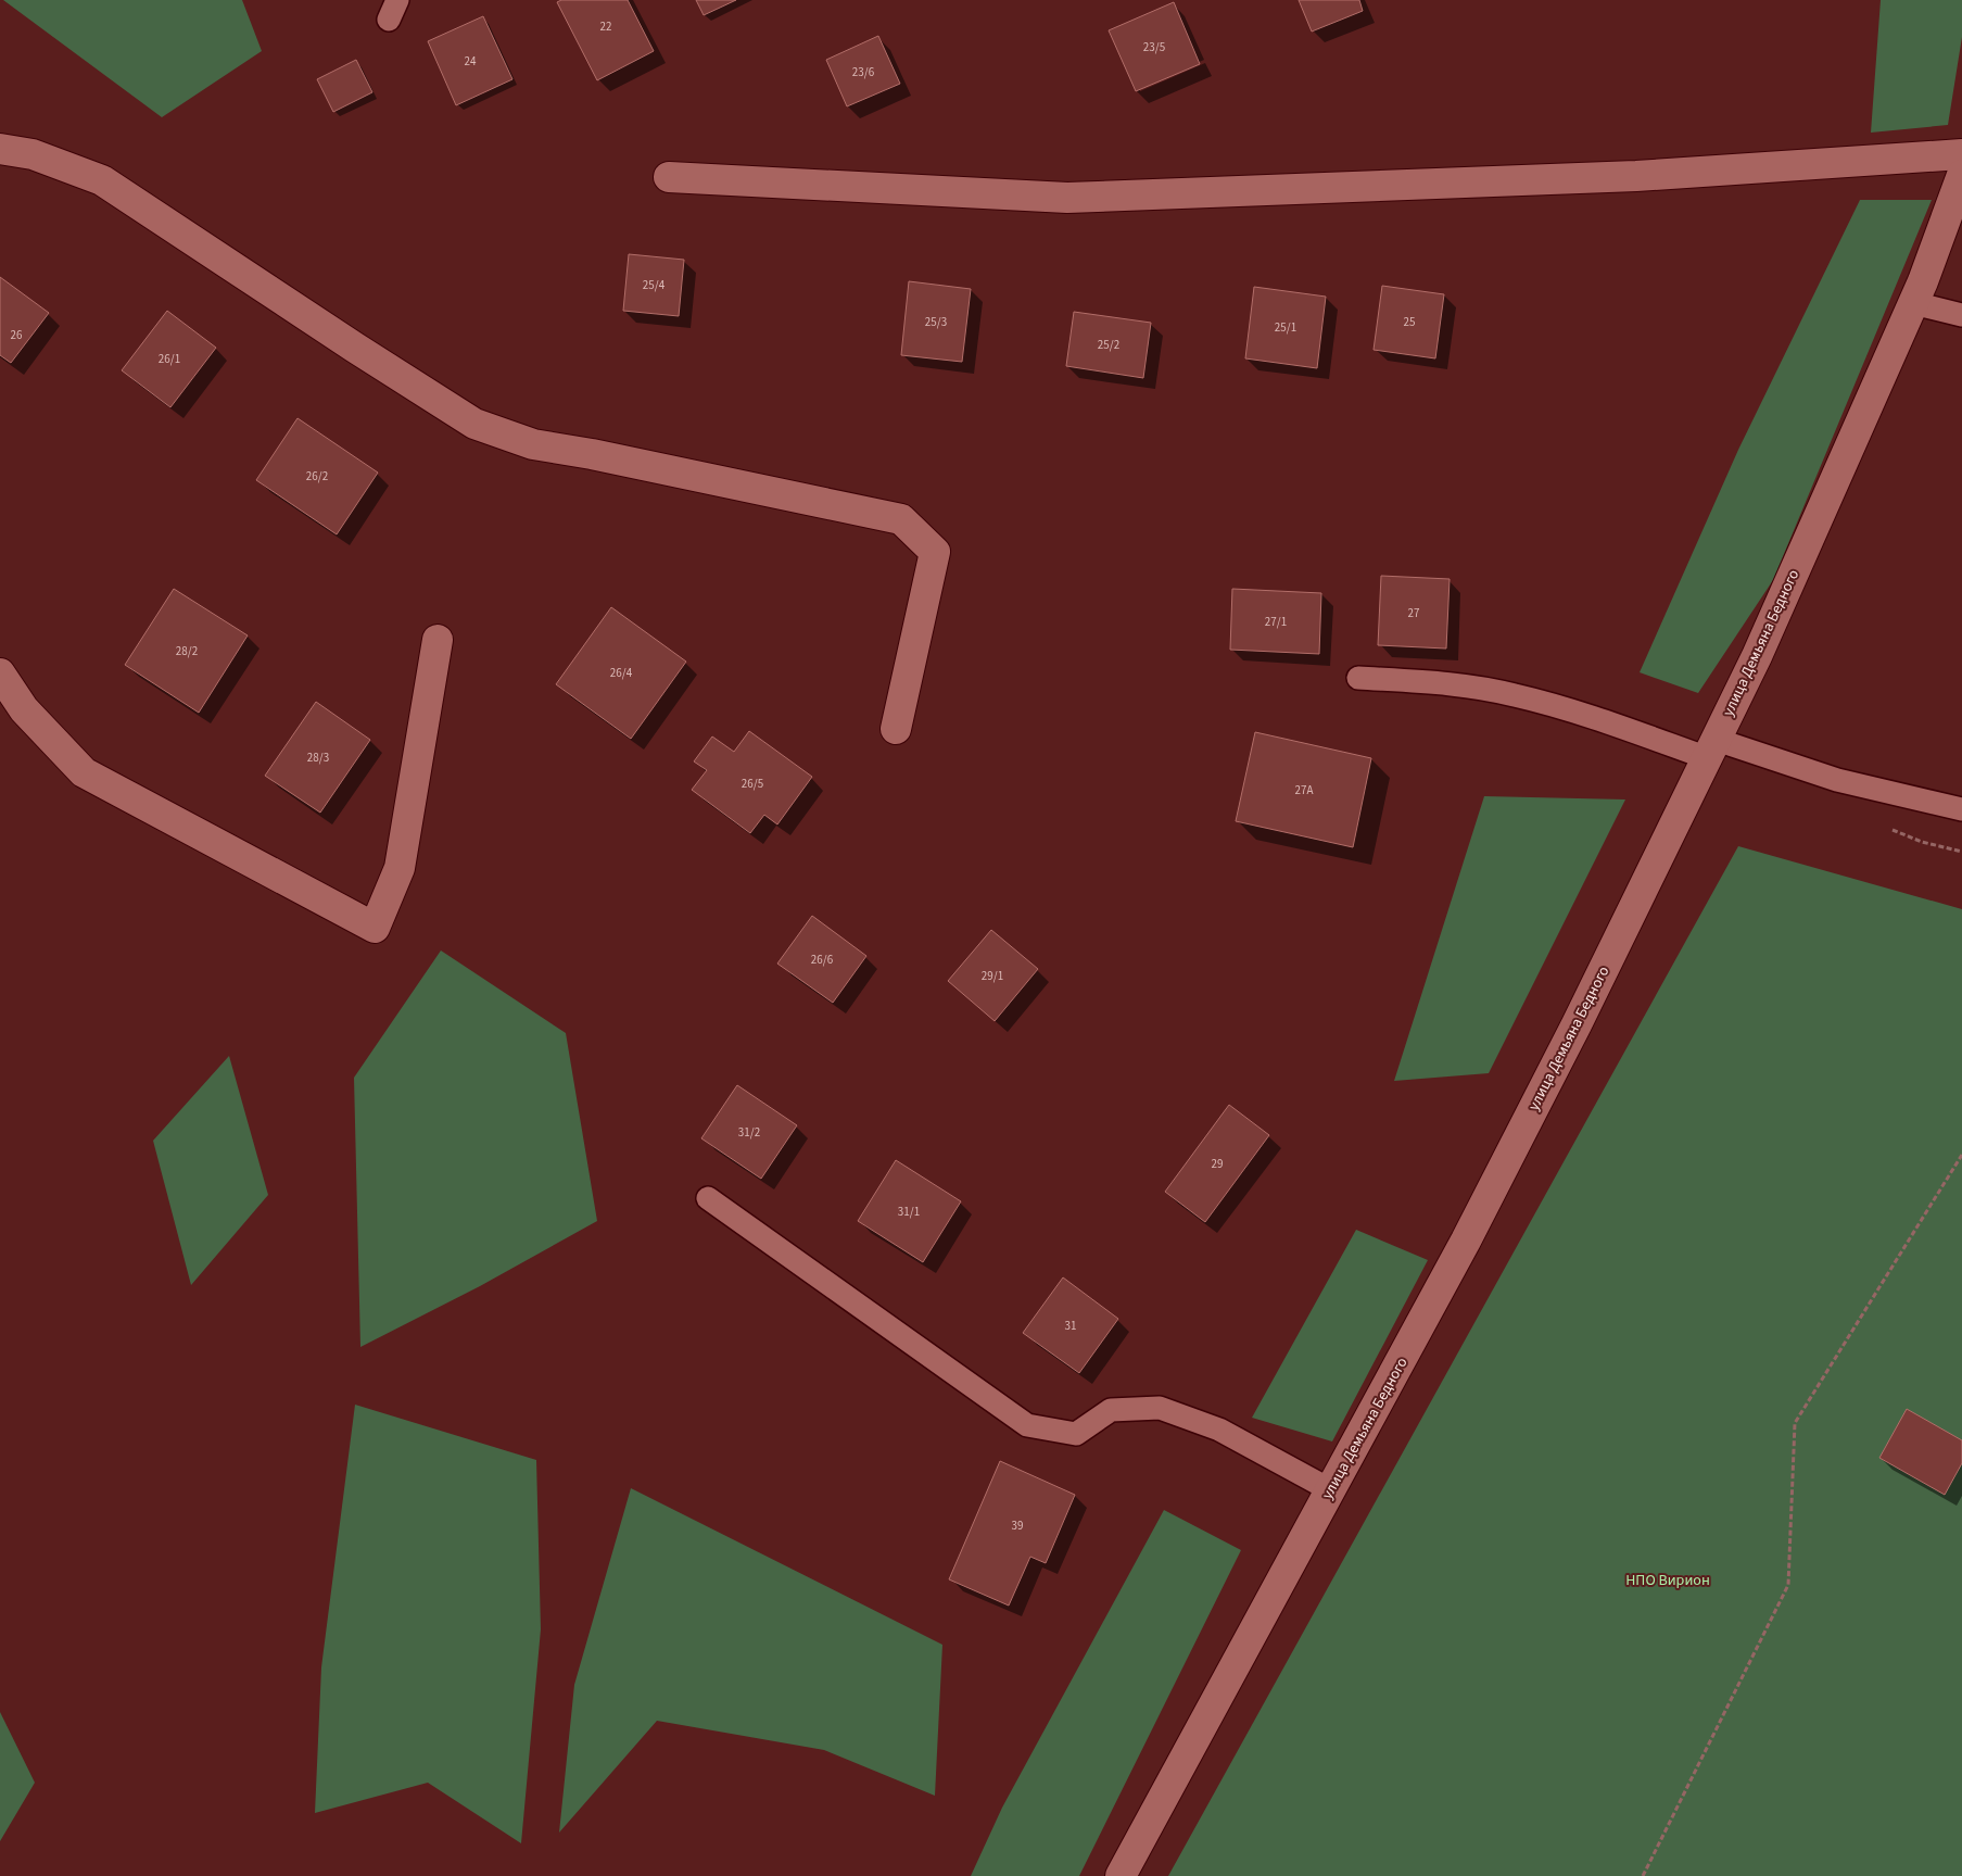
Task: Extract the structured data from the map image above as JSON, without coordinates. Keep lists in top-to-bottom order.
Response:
{
  "streets": {
    "street": ["улица Демьяна Бедного"]
  },
  "parks": ["НПО Вирион"],
  "house_numbers": [
    "22",
    "23/5",
    "24",
    "23/6",
    "25/4",
    "25/3",
    "25",
    "25/1",
    "26",
    "25/2",
    "26/1",
    "26/2",
    "27",
    "27/1",
    "28/2",
    "26/4",
    "28/3",
    "26/5",
    "27А",
    "26/6",
    "29/1",
    "31/2",
    "29",
    "31/1",
    "31",
    "39"
  ]
}
